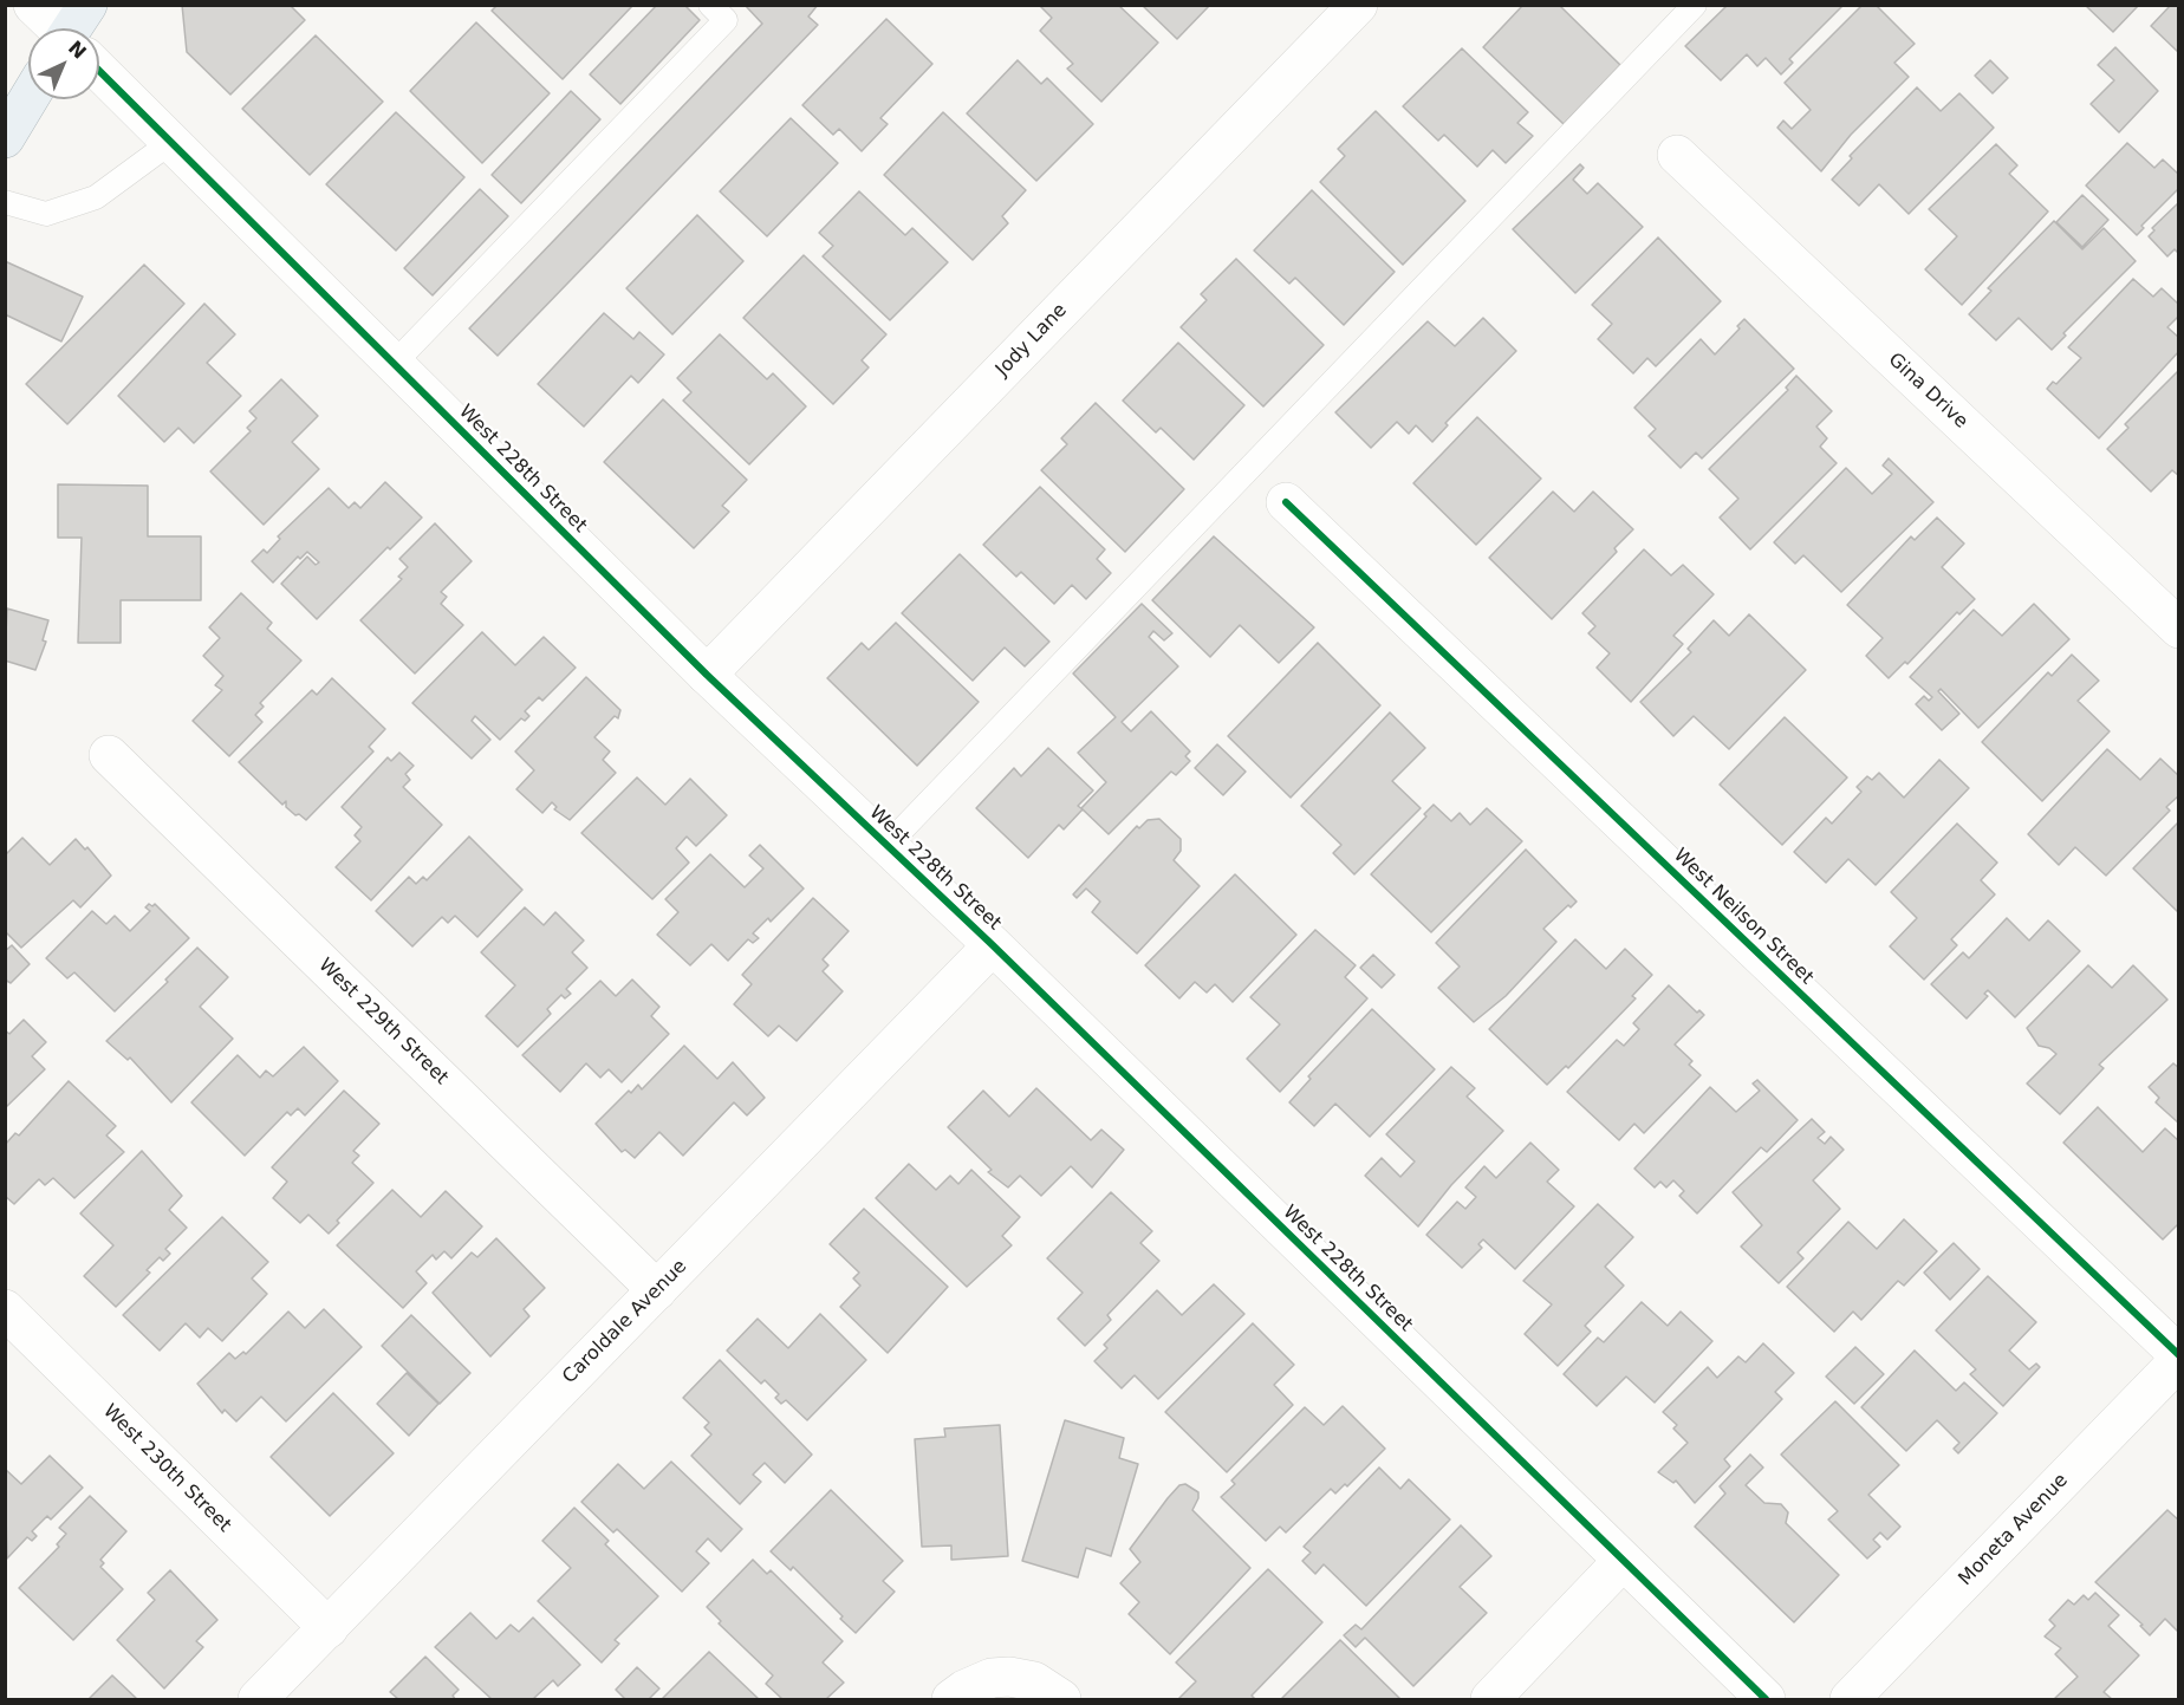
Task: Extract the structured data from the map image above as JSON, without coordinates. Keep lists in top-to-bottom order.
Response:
{
  "streets": {
    "street": [
      "Jody Lane",
      "Gina Drive",
      "West 228th Street",
      "West Neilson Street",
      "West 229th Street",
      "Caroldale Avenue",
      "West 230th Street",
      "Moneta Avenue"
    ]
  },
  "crossings": [
    ["Jody Lane", "West 228th Street"],
    ["West 228th Street", "Caroldale Avenue"],
    ["West Neilson Street", "Moneta Avenue"],
    ["West 229th Street", "Caroldale Avenue"],
    ["Caroldale Avenue", "West 230th Street"]
  ],
  "north": "top right"
}
